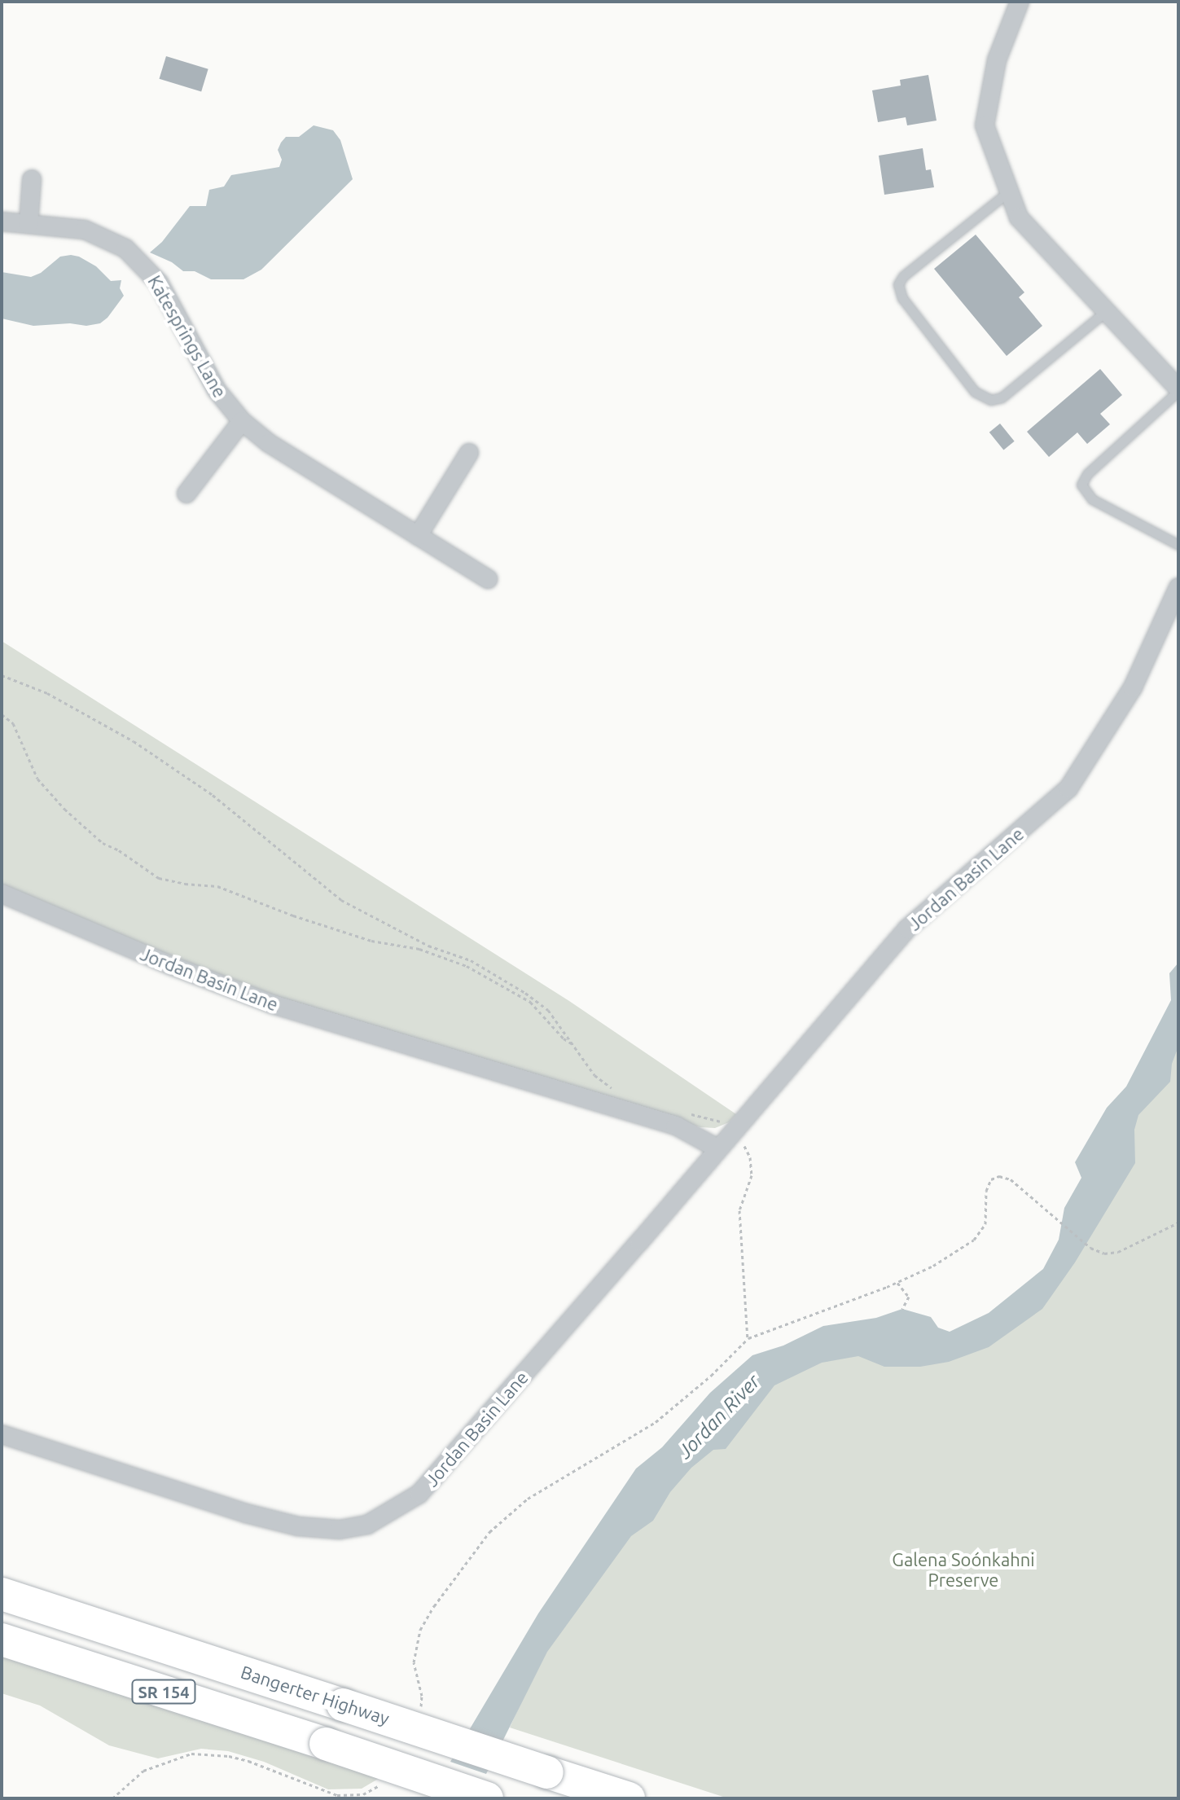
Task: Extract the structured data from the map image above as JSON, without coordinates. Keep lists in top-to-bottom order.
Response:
{
  "streets": {
    "highway": ["SR 154", "Bangerter Highway"],
    "street": ["Katesprings Lane", "Jordan Basin Lane"]
  },
  "water": ["Jordan River"],
  "parks": ["Galena Soónkahni Preserve"]
}
